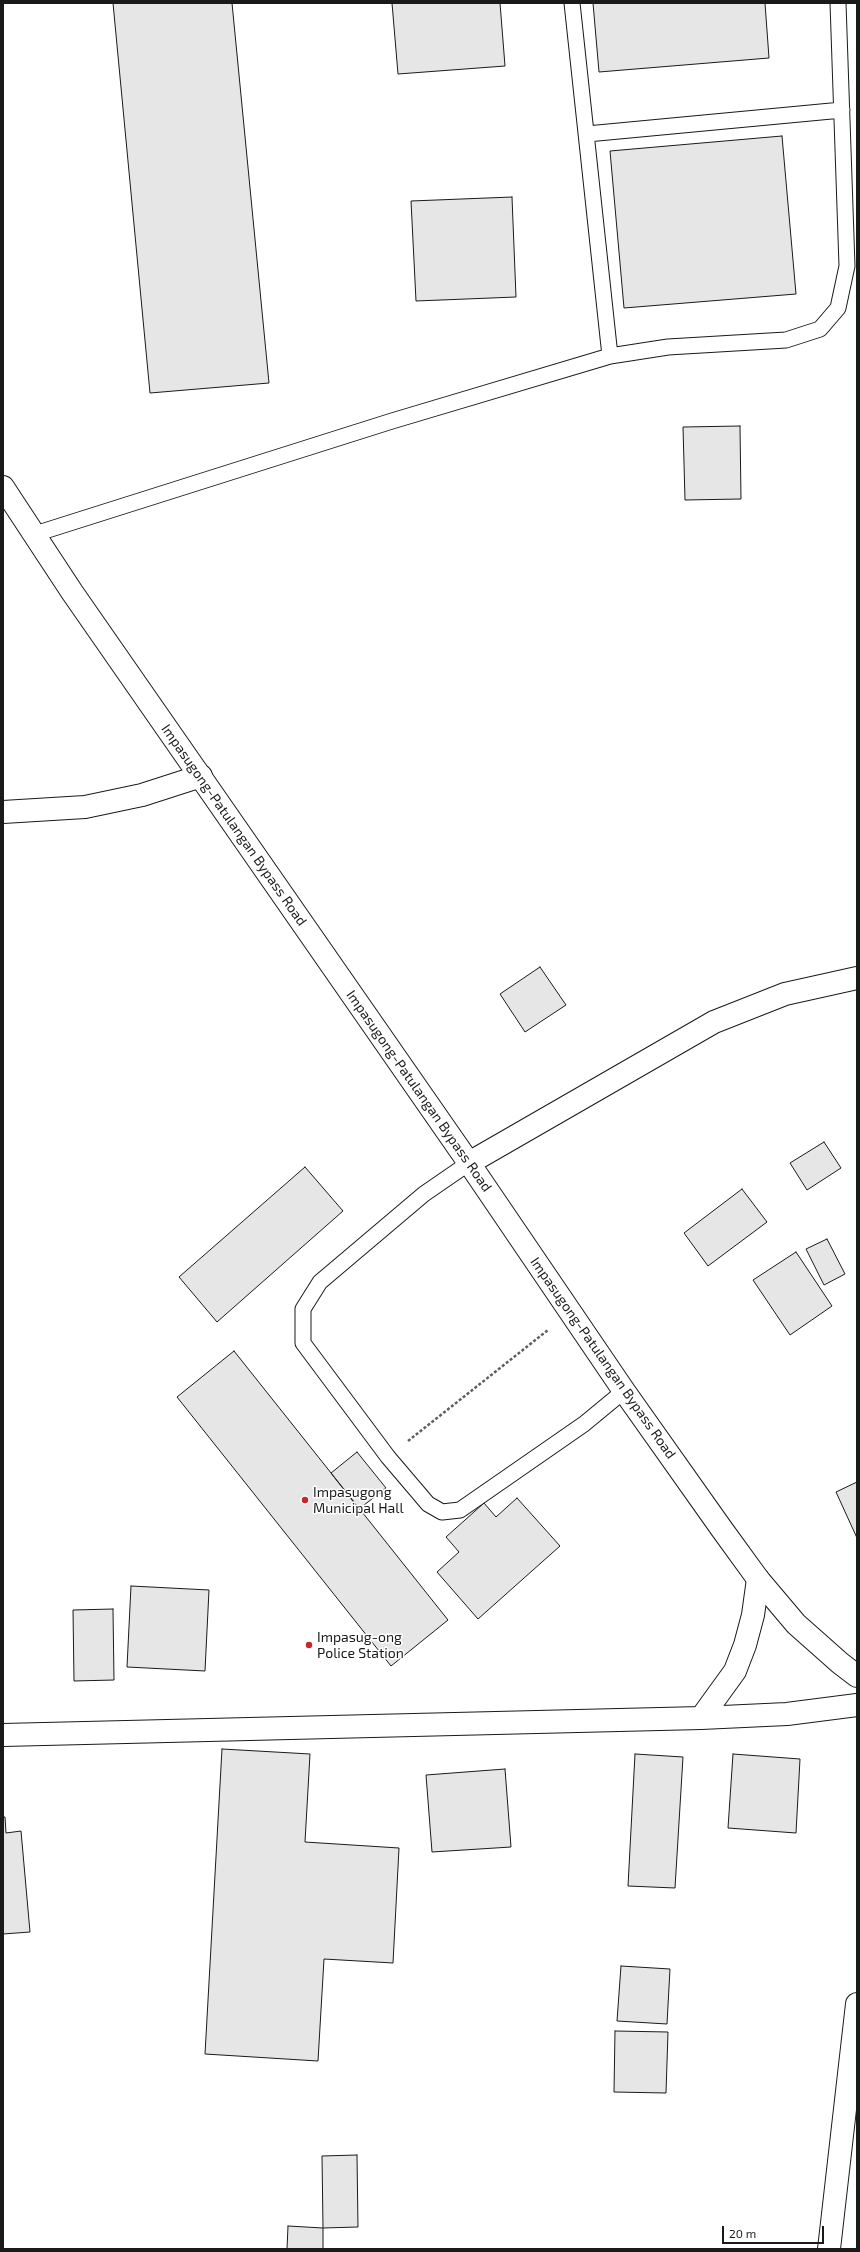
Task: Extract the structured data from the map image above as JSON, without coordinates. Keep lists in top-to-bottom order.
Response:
{
  "streets": {
    "street": ["Impasugong-Patulangan Bypass Road"]
  },
  "places": ["Impasugong Municipal Hall", "Impasug-ong Police Station"],
  "scale_bar": "20 m"
}
